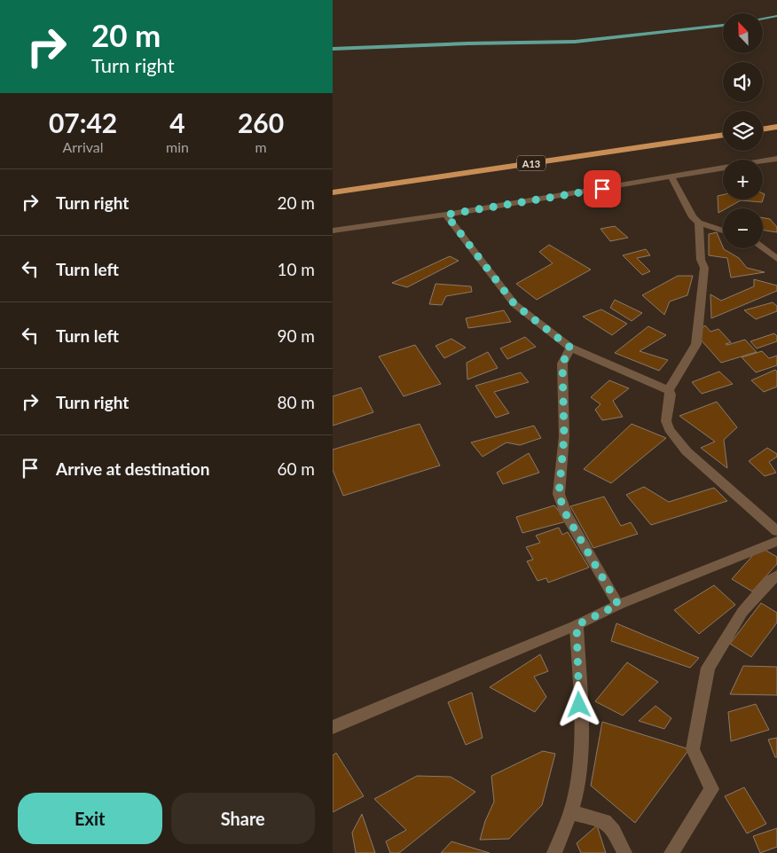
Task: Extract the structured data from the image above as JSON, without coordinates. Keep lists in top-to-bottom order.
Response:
{
  "streets": {
    "highway": ["A13"]
  },
  "north": "top left",
  "page": {
    "turn": ["20 m", "Turn right"],
    "map_buttons": ["+", "−"],
    "eta": [
      "07:42",
      "Arrival",
      "4",
      "min",
      "260",
      "m"
    ],
    "list": [
      {
        "name": "Turn right",
        "value": "20 m"
      },
      {
        "name": "Turn left",
        "value": "10 m"
      },
      {
        "name": "Turn left",
        "value": "90 m"
      },
      {
        "name": "Turn right",
        "value": "80 m"
      },
      {
        "name": "Arrive at destination",
        "value": "60 m"
      }
    ],
    "buttons": ["Exit", "Share"]
  }
}
